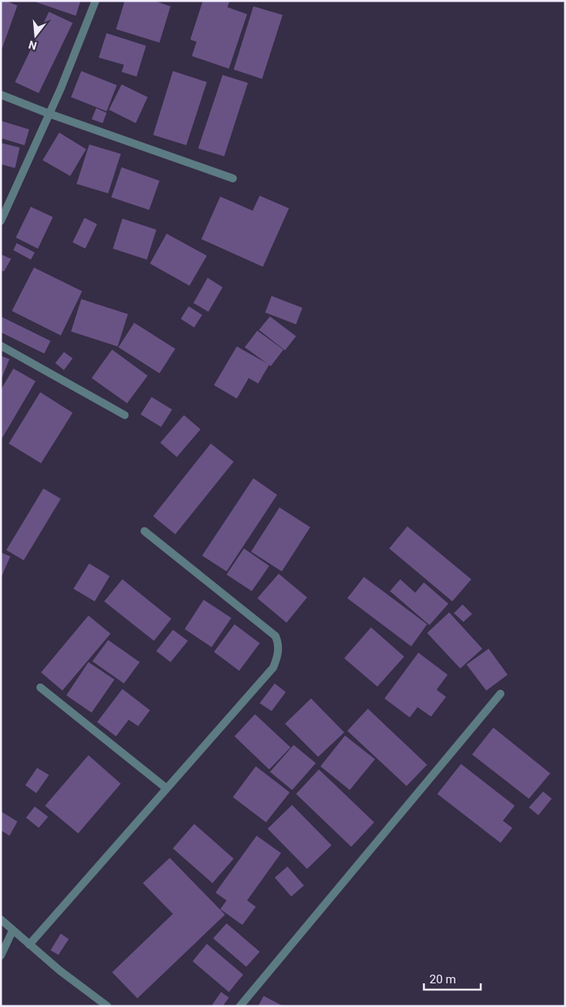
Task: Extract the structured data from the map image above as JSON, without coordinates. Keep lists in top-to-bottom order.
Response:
{
  "scale_bar": "20 m",
  "north": "bottom"
}
